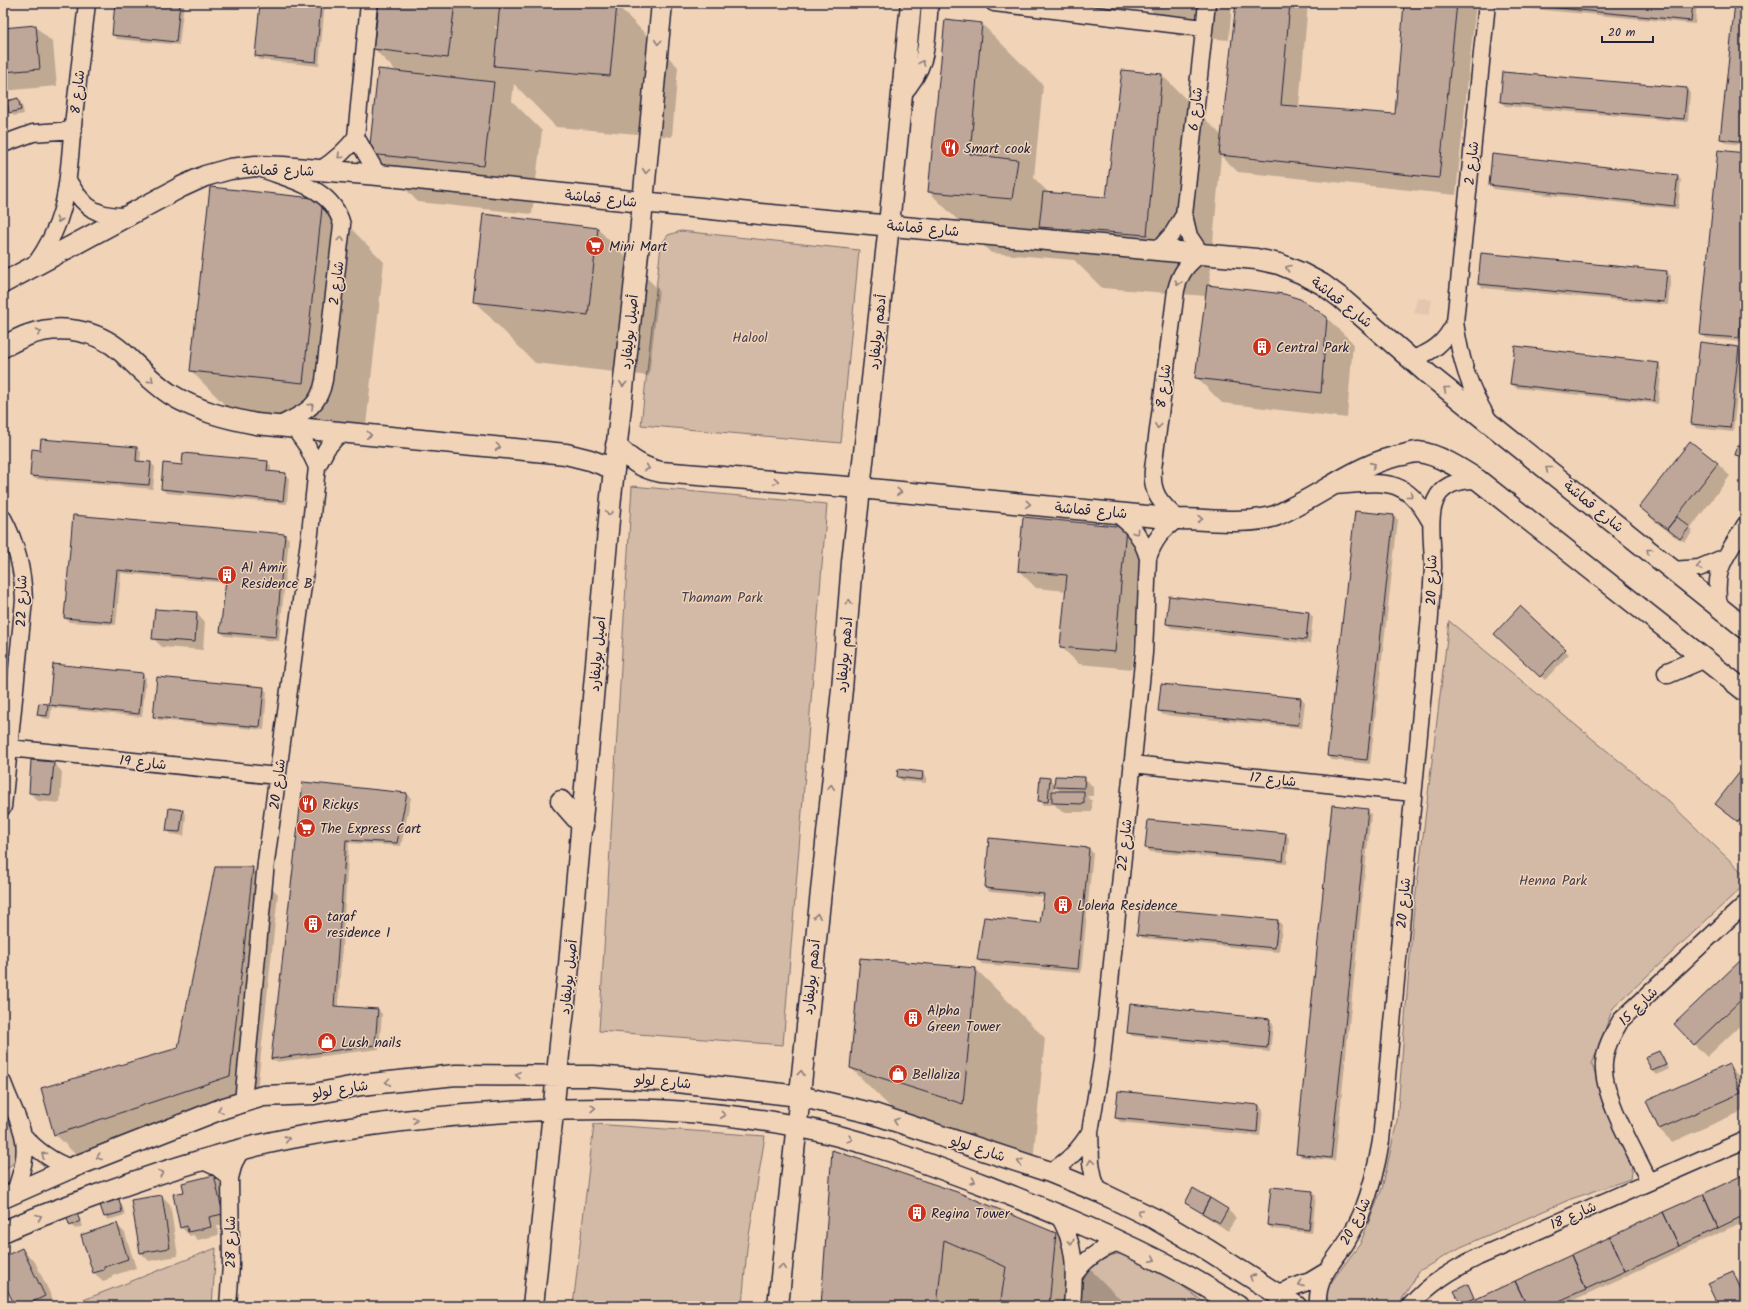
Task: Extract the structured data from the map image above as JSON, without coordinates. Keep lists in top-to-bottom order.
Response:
{
  "streets": {
    "street": [
      "شارع 8",
      "شارع 6",
      "شارع 2",
      "شارع قماشة",
      "أصيل بوليفارد",
      "أدهم بوليفارد",
      "شارع 20",
      "شارع 22",
      "شارع 19",
      "شارع 17",
      "شارع 15",
      "شارع لولو",
      "شارع 18",
      "شارع 28"
    ]
  },
  "crossings": [
    ["شارع 8", "شارع 6"],
    ["شارع 8", "شارع قماشة"],
    ["شارع 8", "شارع 22"],
    ["شارع 6", "شارع قماشة"],
    ["شارع 2", "شارع قماشة"],
    ["شارع قماشة", "أصيل بوليفارد"],
    ["شارع قماشة", "أدهم بوليفارد"],
    ["شارع قماشة", "شارع 20"],
    ["شارع قماشة", "شارع 22"],
    ["أصيل بوليفارد", "شارع لولو"],
    ["أدهم بوليفارد", "شارع لولو"],
    ["شارع 20", "شارع 19"],
    ["شارع 20", "شارع 17"],
    ["شارع 20", "شارع لولو"],
    ["شارع 22", "شارع 19"],
    ["شارع 22", "شارع 17"],
    ["شارع 22", "شارع لولو"],
    ["شارع 15", "شارع 18"],
    ["شارع لولو", "شارع 28"]
  ],
  "one_way": ["شارع 8", "أصيل بوليفارد", "أدهم بوليفارد"],
  "parks": ["Halool", "Thamam Park", "Henna Park"],
  "places": {
    "restaurant": ["Smart cook", "Rickys"],
    "supermarket": ["Mini Mart", "The Express Cart"],
    "building": [
      "Central Park",
      "Al Amir Residence B",
      "Lolena Residence",
      "taraf residence 1",
      "Alpha Green Tower",
      "Regina Tower"
    ],
    "shop": ["Lush nails", "Bellaliza"]
  },
  "scale_bar": "20 m"
}
